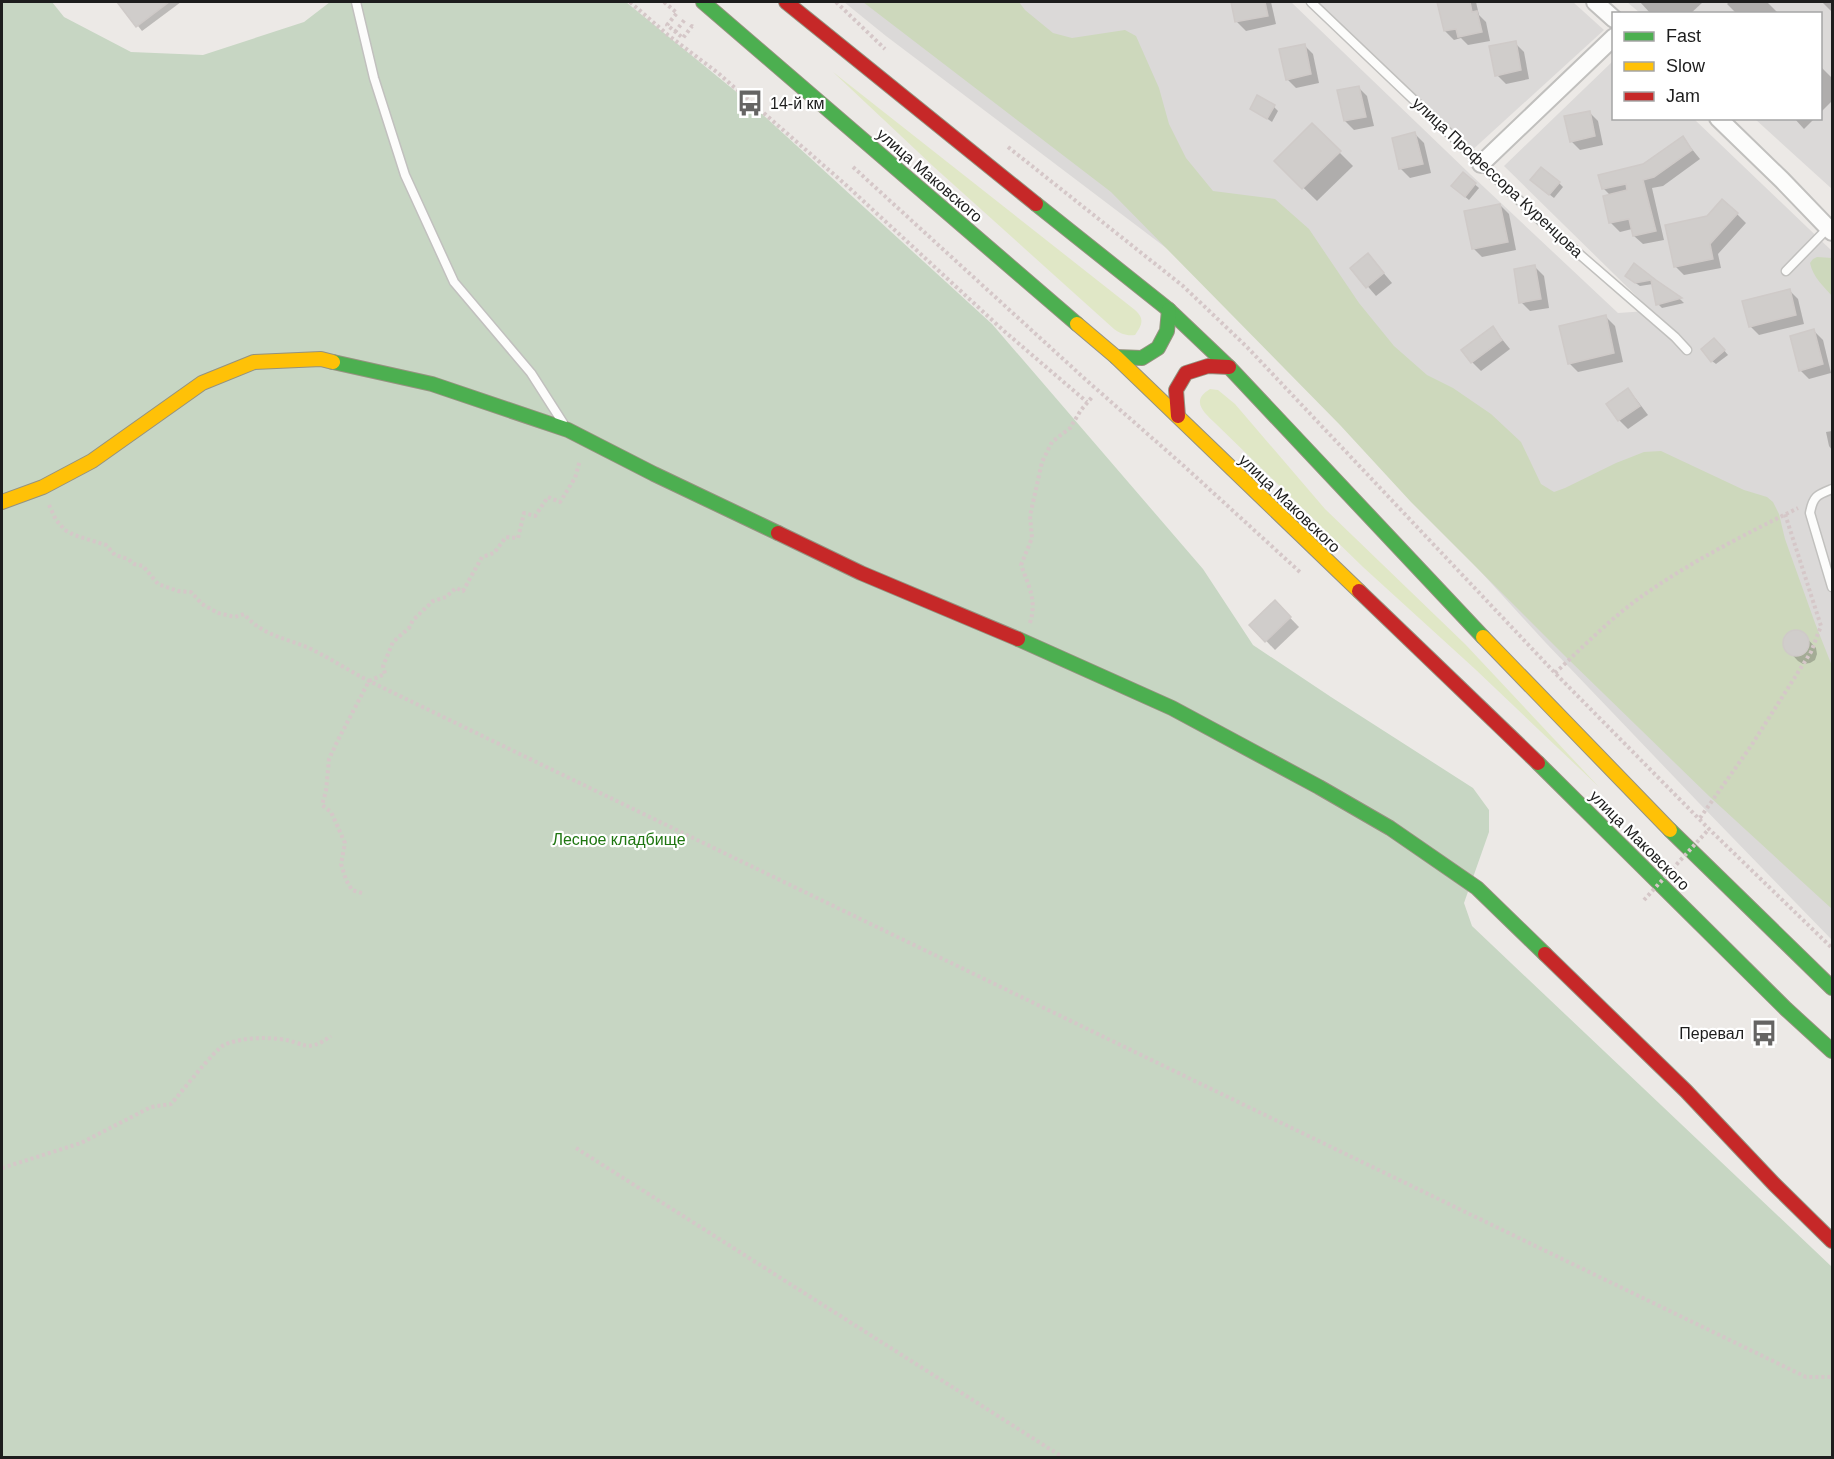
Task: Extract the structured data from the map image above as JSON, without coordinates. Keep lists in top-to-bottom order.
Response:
{
  "streets": {
    "main road": ["улица Маковского"],
    "lane": ["улица Профессора Куренцова"]
  },
  "parks": ["Лесное кладбище"],
  "places": {
    "bus stop": ["14-й км", "Перевал"]
  },
  "legend": ["Fast", "Slow", "Jam"]
}
